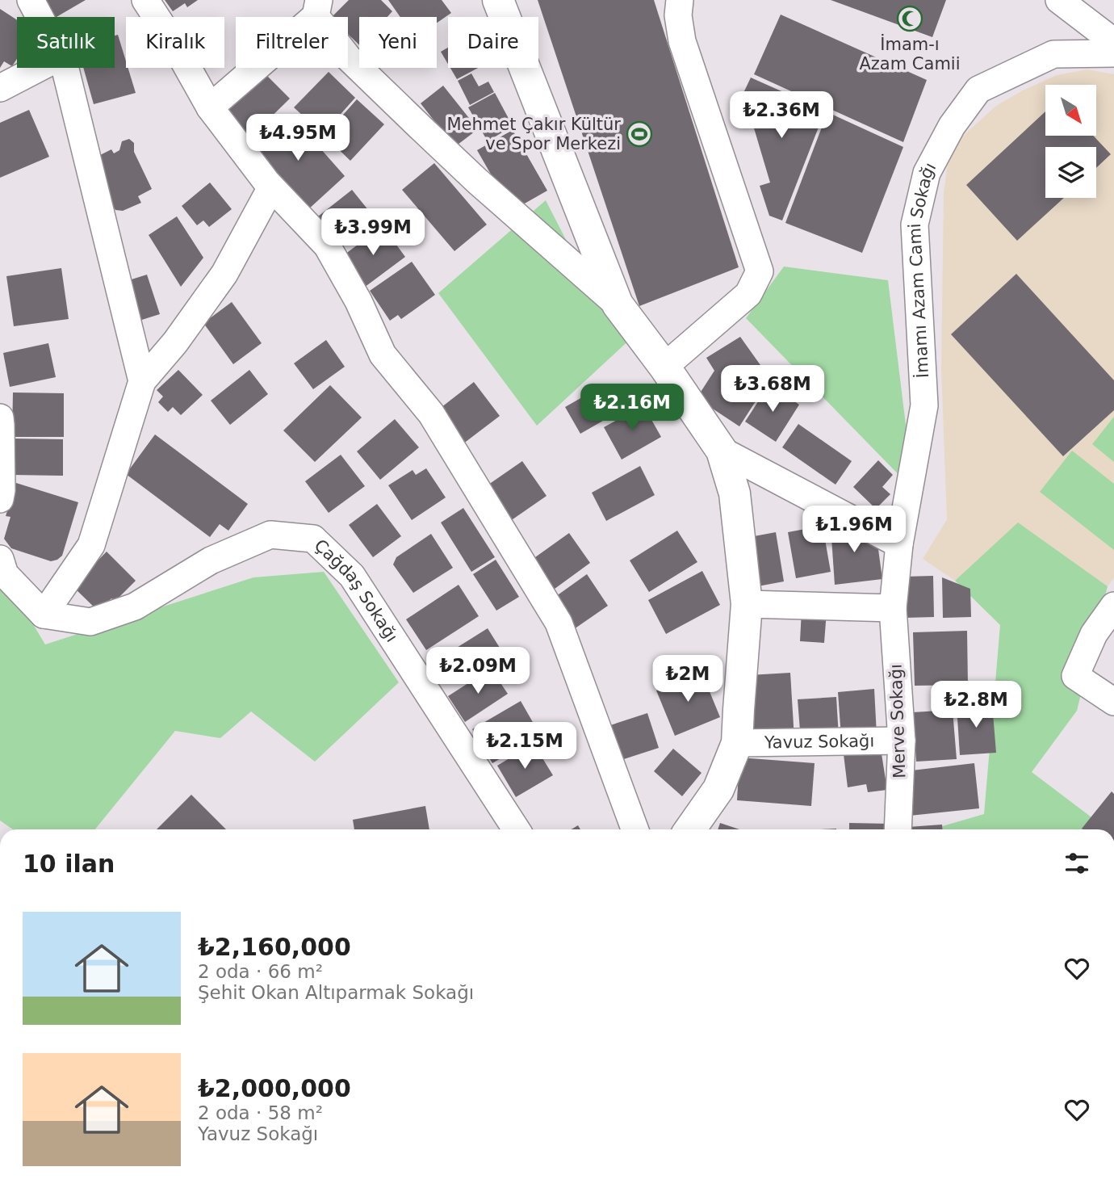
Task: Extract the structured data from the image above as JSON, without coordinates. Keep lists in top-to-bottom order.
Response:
{
  "streets": {
    "street": [
      "İmamı Azam Cami Sokağı",
      "Çağdaş Sokağı",
      "Merve Sokağı",
      "Yavuz Sokağı"
    ]
  },
  "crossings": [
    ["İmamı Azam Cami Sokağı", "Merve Sokağı"],
    ["Merve Sokağı", "Yavuz Sokağı"]
  ],
  "places": {
    "mosque": ["İmam-ı Azam Camii"],
    "sports": ["Mehmet Çakır Kültür ve Spor Merkezi"]
  },
  "north": "bottom right",
  "page": {
    "chip": [
      "Satılık",
      "Kiralık",
      "Filtreler",
      "Yeni",
      "Daire"
    ],
    "price": [
      "₺2.36M",
      "₺4.95M",
      "₺3.99M",
      "₺3.68M",
      "₺2.16M",
      "₺1.96M",
      "₺2.09M",
      "₺2M",
      "₺2.8M",
      "₺2.15M"
    ],
    "heading": "10 ilan",
    "list": [
      {
        "name": "₺2,160,000",
        "note": "2 oda · 66 m² · Şehit Okan Altıparmak Sokağı"
      },
      {
        "name": "₺2,000,000",
        "note": "2 oda · 58 m² · Yavuz Sokağı"
      }
    ]
  }
}
